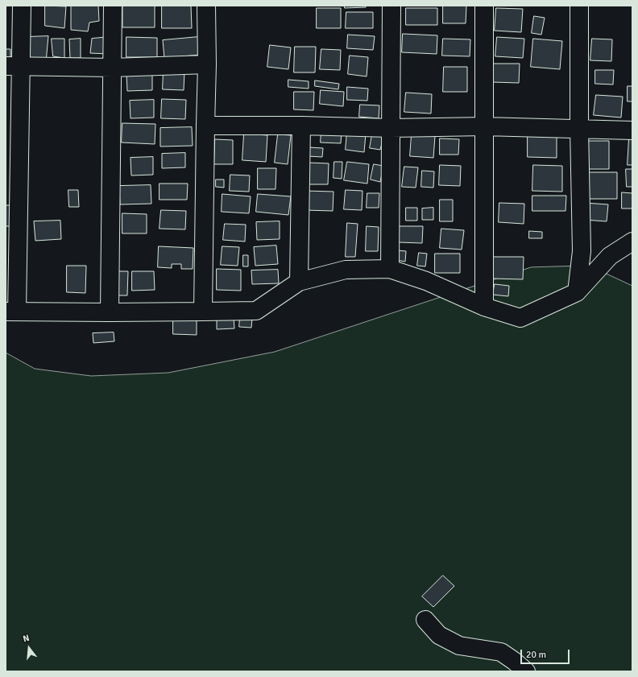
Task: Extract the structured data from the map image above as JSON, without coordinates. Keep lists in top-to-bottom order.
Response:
{
  "scale_bar": "20 m",
  "north": "top"
}
